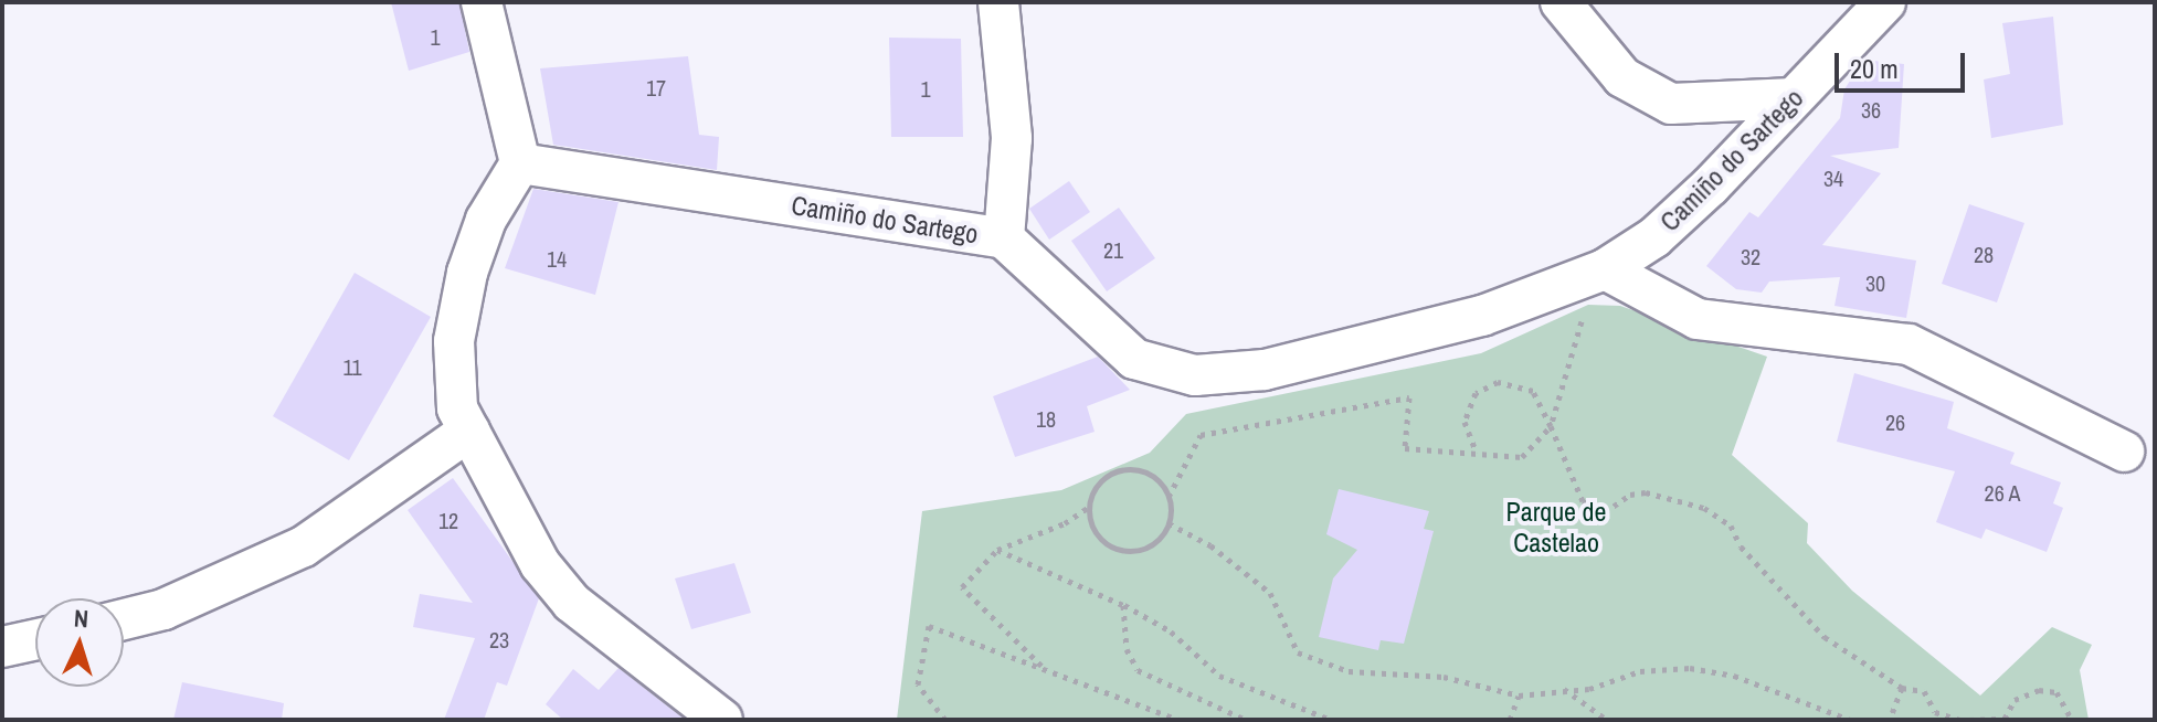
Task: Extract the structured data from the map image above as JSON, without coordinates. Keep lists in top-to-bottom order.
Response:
{
  "streets": {
    "street": ["Camiño do Sartego"]
  },
  "parks": ["Parque de Castelao"],
  "house_numbers": [
    "1",
    "17",
    "1",
    "36",
    "34",
    "21",
    "28",
    "32",
    "14",
    "30",
    "11",
    "18",
    "26",
    "26 A",
    "12",
    "23"
  ],
  "scale_bar": "20 m",
  "north": "top"
}
